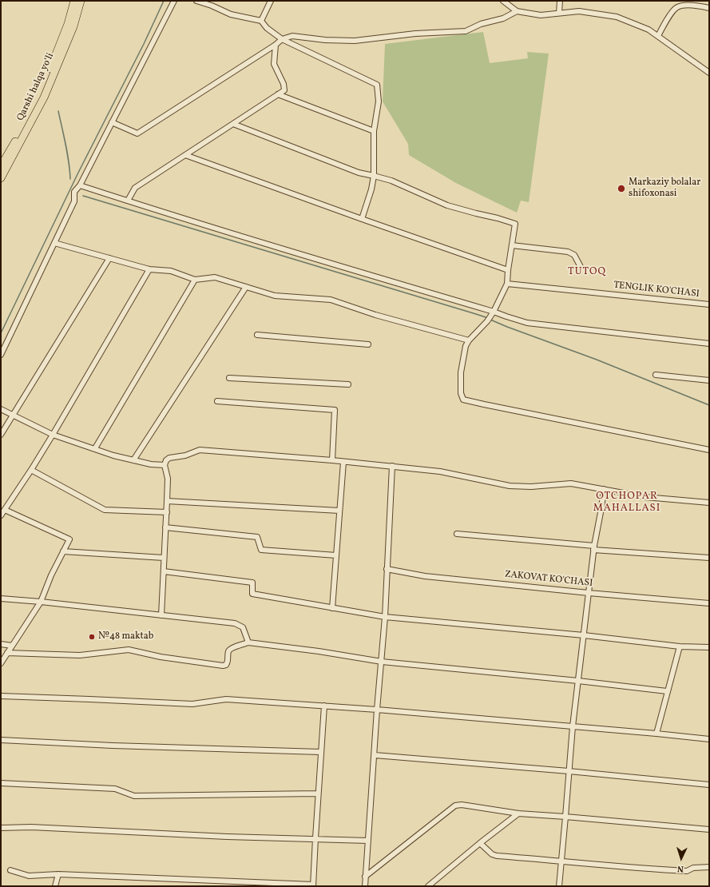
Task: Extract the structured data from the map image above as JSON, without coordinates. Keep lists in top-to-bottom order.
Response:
{
  "streets": {
    "highway": ["Qarshi halqa yoʻli"],
    "street": ["TENGLIK KO'CHASI", "ZAKOVAT KO'CHASI"]
  },
  "districts": ["TUTOQ", "OTCHOPAR MAHALLASI"],
  "places": ["Markaziy bolalar shifoxonasi", "№48 maktab"],
  "north": "bottom"
}
